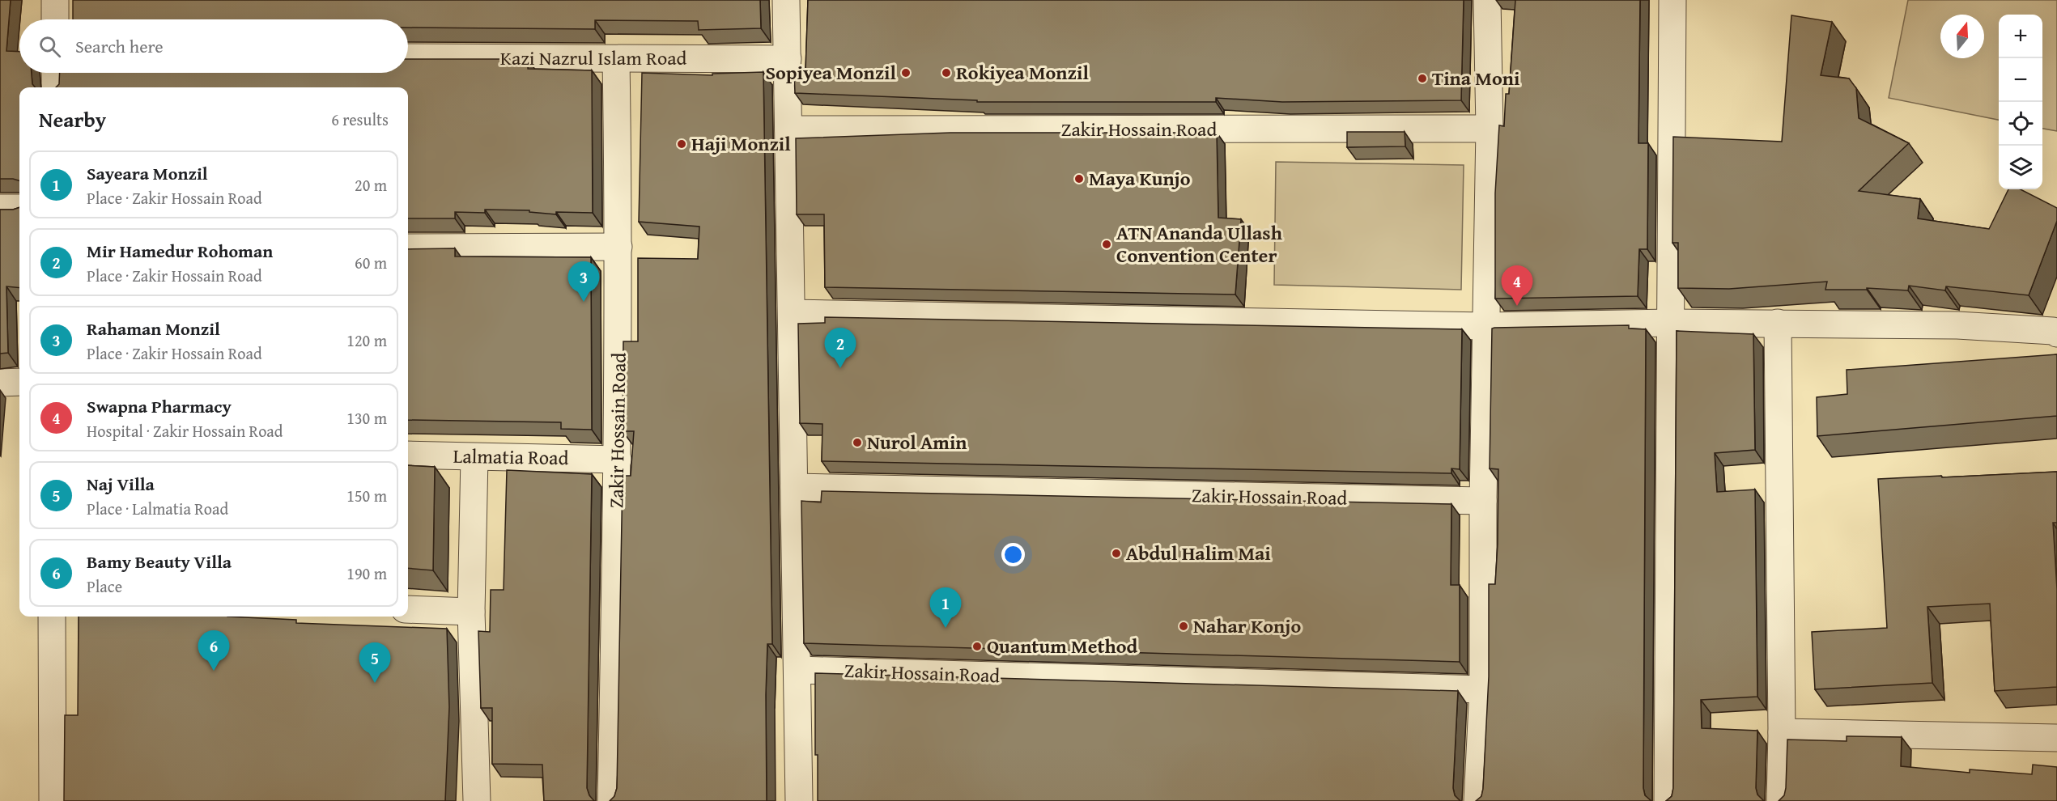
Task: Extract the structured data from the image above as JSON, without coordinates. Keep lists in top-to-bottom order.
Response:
{
  "streets": {
    "street": ["Kazi Nazrul Islam Road", "Zakir Hossain Road", "Lalmatia Road"]
  },
  "crossings": [
    ["Kazi Nazrul Islam Road", "Zakir Hossain Road"],
    ["Zakir Hossain Road", "Lalmatia Road"]
  ],
  "places": [
    "Sopiyea Monzil",
    "Rokiyea Monzil",
    "Tina Moni",
    "Haji Monzil",
    "Maya Kunjo",
    "ATN Ananda Ullash Convention Center",
    "Nurol Amin",
    "Abdul Halim Mai",
    "Nahar Konjo",
    "Quantum Method"
  ],
  "north": "top",
  "page": {
    "map_buttons": ["+", "−"],
    "search": "Search here",
    "heading": ["Nearby", "6 results"],
    "list": [
      {
        "mark": "1",
        "name": "Sayeara Monzil",
        "note": "Place · Zakir Hossain Road",
        "value": "20 m"
      },
      {
        "mark": "2",
        "name": "Mir Hamedur Rohoman",
        "note": "Place · Zakir Hossain Road",
        "value": "60 m"
      },
      {
        "mark": "3",
        "name": "Rahaman Monzil",
        "note": "Place · Zakir Hossain Road",
        "value": "120 m"
      },
      {
        "mark": "4",
        "name": "Swapna Pharmacy",
        "note": "Hospital · Zakir Hossain Road",
        "value": "130 m"
      },
      {
        "mark": "5",
        "name": "Naj Villa",
        "note": "Place · Lalmatia Road",
        "value": "150 m"
      },
      {
        "mark": "6",
        "name": "Bamy Beauty Villa",
        "note": "Place",
        "value": "190 m"
      }
    ],
    "pins": [
      "3",
      "4",
      "2",
      "1",
      "6",
      "5"
    ]
  }
}
